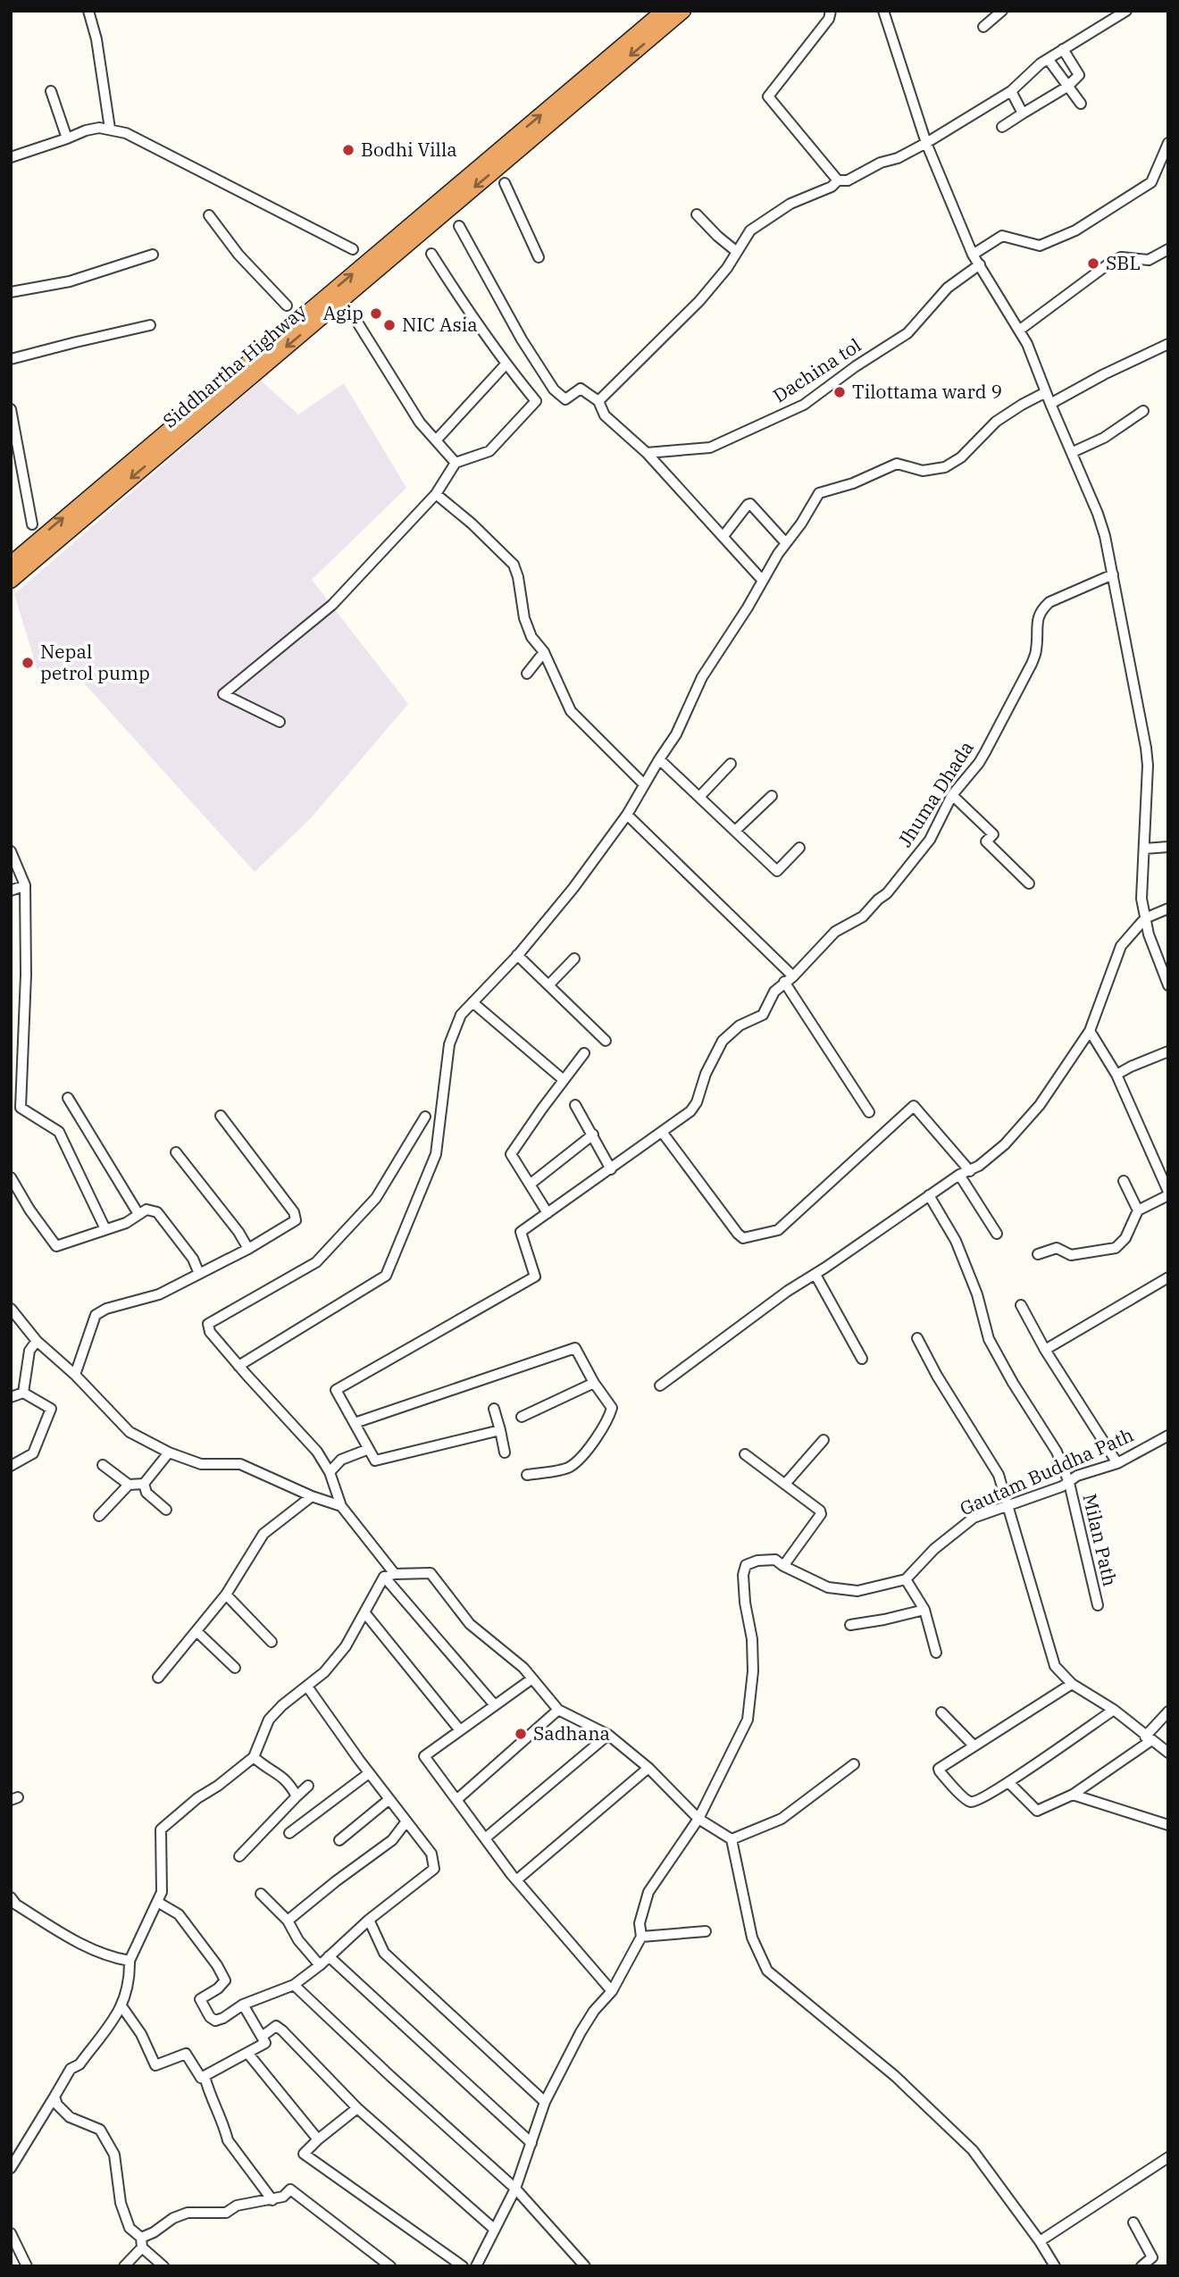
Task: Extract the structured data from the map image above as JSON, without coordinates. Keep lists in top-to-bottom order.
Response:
{
  "streets": {
    "highway": ["Siddhartha Highway"],
    "street": [
      "Dachina tol",
      "Jhuma Dhada",
      "Gautam Buddha Path",
      "Milan Path"
    ]
  },
  "crossings": [
    ["Gautam Buddha Path", "Milan Path"]
  ],
  "places": [
    "Bodhi Villa",
    "SBL",
    "Agip",
    "NIC Asia",
    "Tilottama ward 9",
    "Nepal petrol pump",
    "Sadhana"
  ]
}
